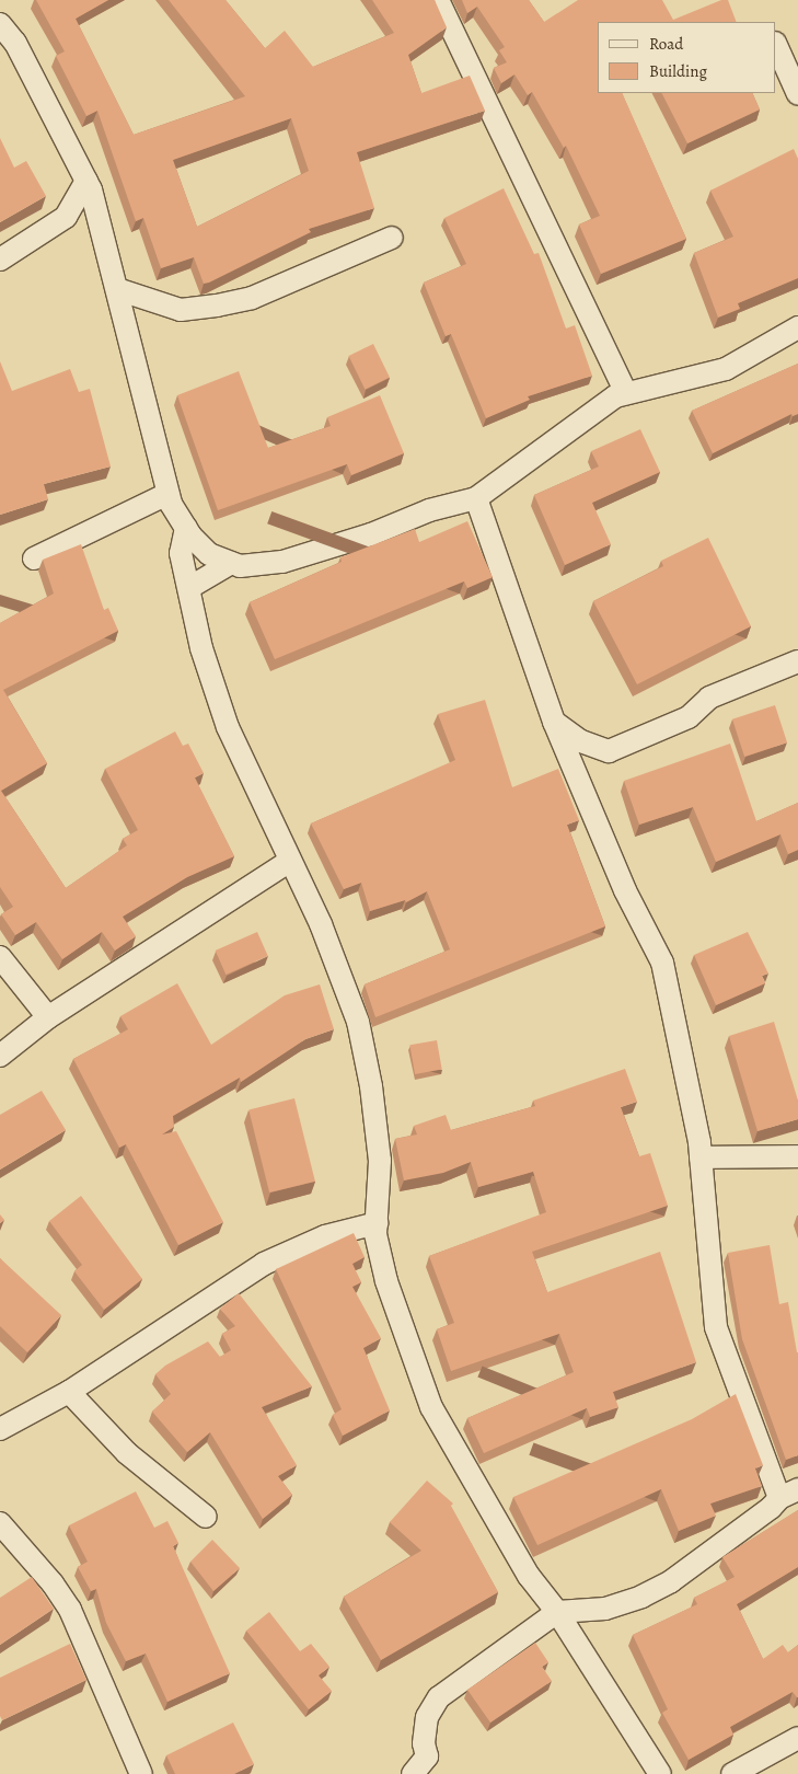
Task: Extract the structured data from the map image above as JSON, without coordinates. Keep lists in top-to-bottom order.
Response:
{
  "legend": ["Road", "Building"]
}
